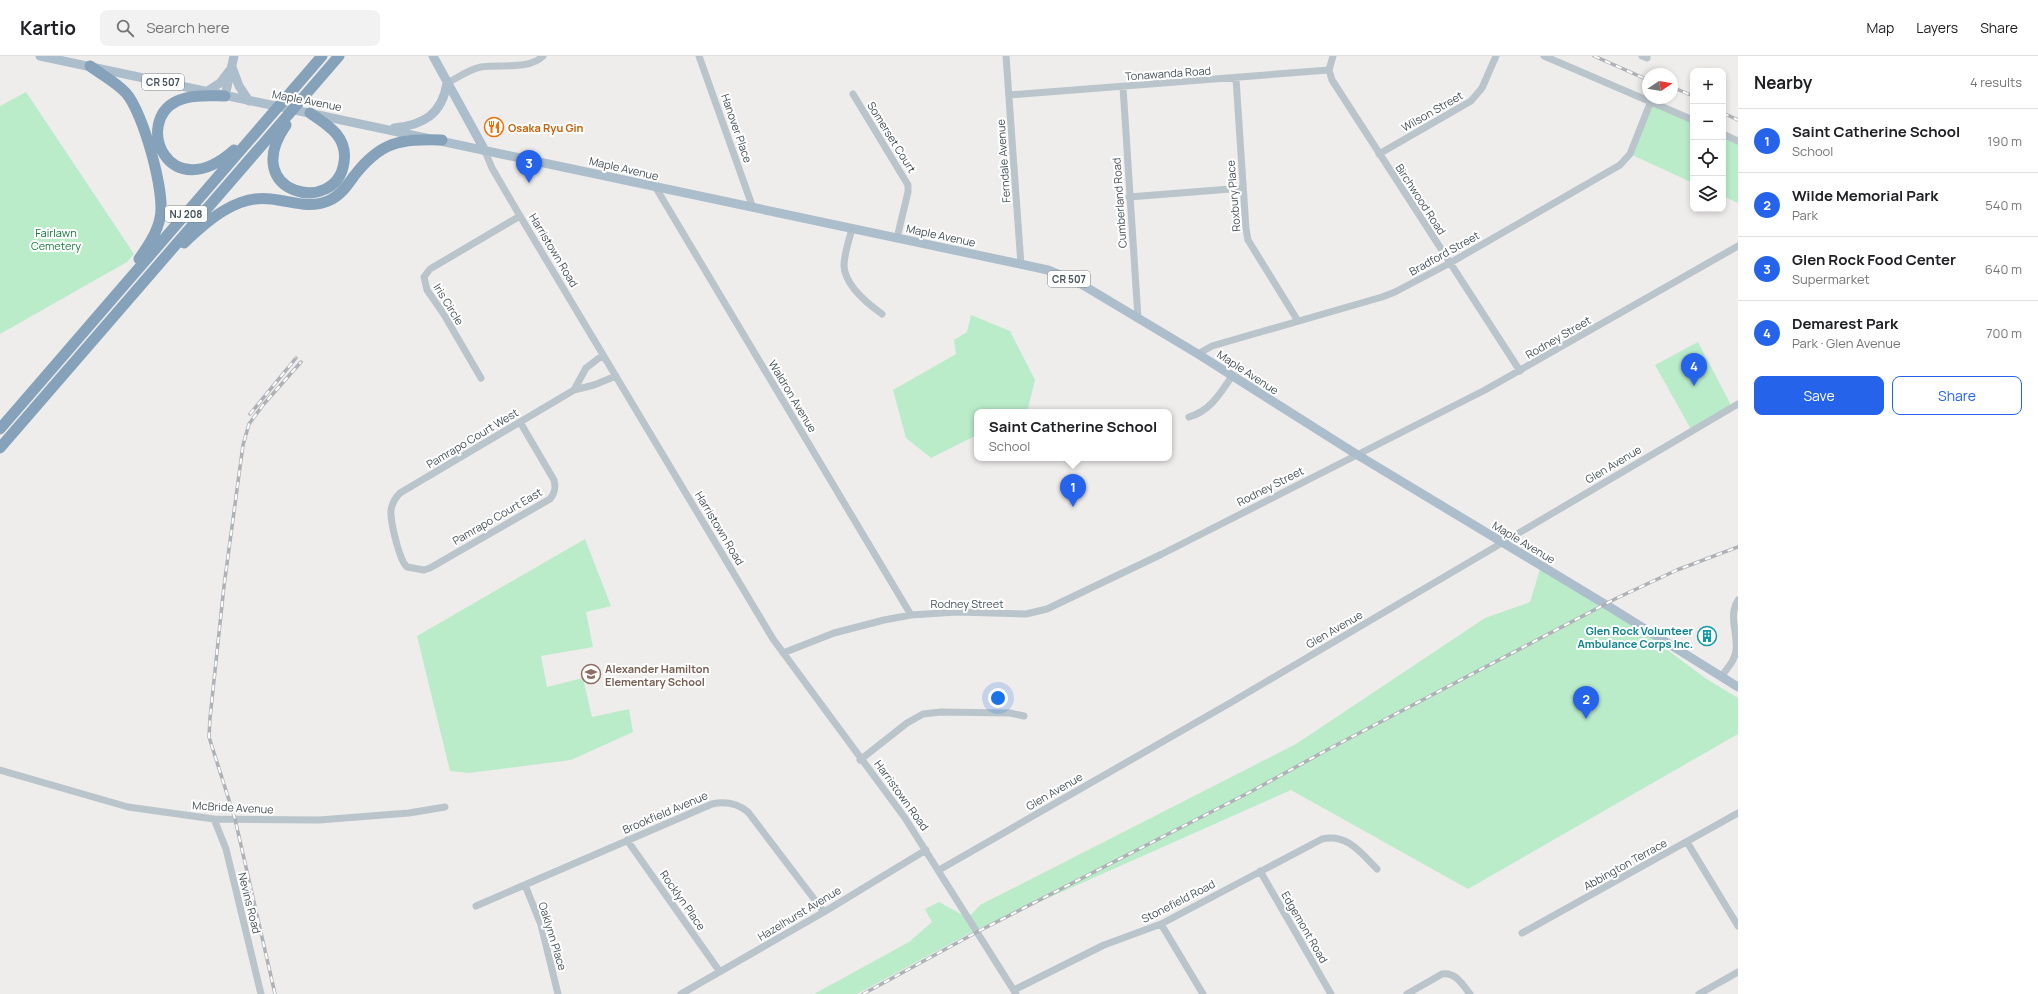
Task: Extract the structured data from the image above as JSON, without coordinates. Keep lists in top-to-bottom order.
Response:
{
  "streets": {
    "highway": ["NJ 208"],
    "main road": ["CR 507", "Maple Avenue", "Harristown Road"],
    "street": [
      "Tonawanda Road",
      "Wilson Street",
      "Hanover Place",
      "Somerset Court",
      "Ferndale Avenue",
      "Roxbury Place",
      "Birchwood Road",
      "Cumberland Road",
      "Bradford Street",
      "Iris Circle",
      "Rodney Street",
      "Waldron Avenue",
      "Pamrapo Court West",
      "Glen Avenue",
      "Pamrapo Court East",
      "McBride Avenue",
      "Brookfield Avenue",
      "Abbington Terrace",
      "Rocklyn Place",
      "Stonefield Road",
      "Nevins Road",
      "Hazelhurst Avenue",
      "Edgemont Road",
      "Oaklynn Place"
    ]
  },
  "crossings": [
    ["Tonawanda Road", "Ferndale Avenue"],
    ["Tonawanda Road", "Roxbury Place"],
    ["Tonawanda Road", "Birchwood Road"],
    ["Tonawanda Road", "Cumberland Road"],
    ["Maple Avenue", "Hanover Place"],
    ["Maple Avenue", "Somerset Court"],
    ["Maple Avenue", "Ferndale Avenue"],
    ["Maple Avenue", "Cumberland Road"],
    ["Maple Avenue", "Harristown Road"],
    ["Maple Avenue", "Bradford Street"],
    ["Maple Avenue", "Rodney Street"],
    ["Maple Avenue", "Waldron Avenue"],
    ["Maple Avenue", "Glen Avenue"],
    ["Wilson Street", "Birchwood Road"],
    ["Roxbury Place", "Bradford Street"],
    ["Birchwood Road", "Bradford Street"],
    ["Birchwood Road", "Rodney Street"],
    ["Harristown Road", "Iris Circle"],
    ["Harristown Road", "Rodney Street"],
    ["Harristown Road", "Glen Avenue"],
    ["Harristown Road", "Stonefield Road"],
    ["Harristown Road", "Hazelhurst Avenue"],
    ["Rodney Street", "Waldron Avenue"],
    ["Pamrapo Court West", "Pamrapo Court East"],
    ["McBride Avenue", "Nevins Road"],
    ["Brookfield Avenue", "Rocklyn Place"],
    ["Brookfield Avenue", "Hazelhurst Avenue"],
    ["Brookfield Avenue", "Oaklynn Place"],
    ["Rocklyn Place", "Hazelhurst Avenue"],
    ["Stonefield Road", "Edgemont Road"]
  ],
  "parks": ["Fairlawn Cemetery"],
  "places": {
    "restaurant": ["Osaka Ryu Gin"],
    "building": ["Glen Rock Volunteer Ambulance Corps Inc."],
    "school or university": ["Alexander Hamilton Elementary School"]
  },
  "north": "right",
  "page": {
    "header": "Kartio",
    "search": "Search here",
    "nav": ["Map", "Layers", "Share"],
    "heading": ["Nearby", "4 results"],
    "map_buttons": ["+", "−"],
    "list": [
      {
        "mark": "1",
        "name": "Saint Catherine School",
        "note": "School",
        "value": "190 m"
      },
      {
        "mark": "2",
        "name": "Wilde Memorial Park",
        "note": "Park",
        "value": "540 m"
      },
      {
        "mark": "3",
        "name": "Glen Rock Food Center",
        "note": "Supermarket",
        "value": "640 m"
      },
      {
        "mark": "4",
        "name": "Demarest Park",
        "note": "Park · Glen Avenue",
        "value": "700 m"
      }
    ],
    "pins": [
      "3",
      "4",
      "1",
      "2"
    ],
    "buttons": ["Save", "Share"],
    "popup": ["Saint Catherine School", "School"]
  }
}
